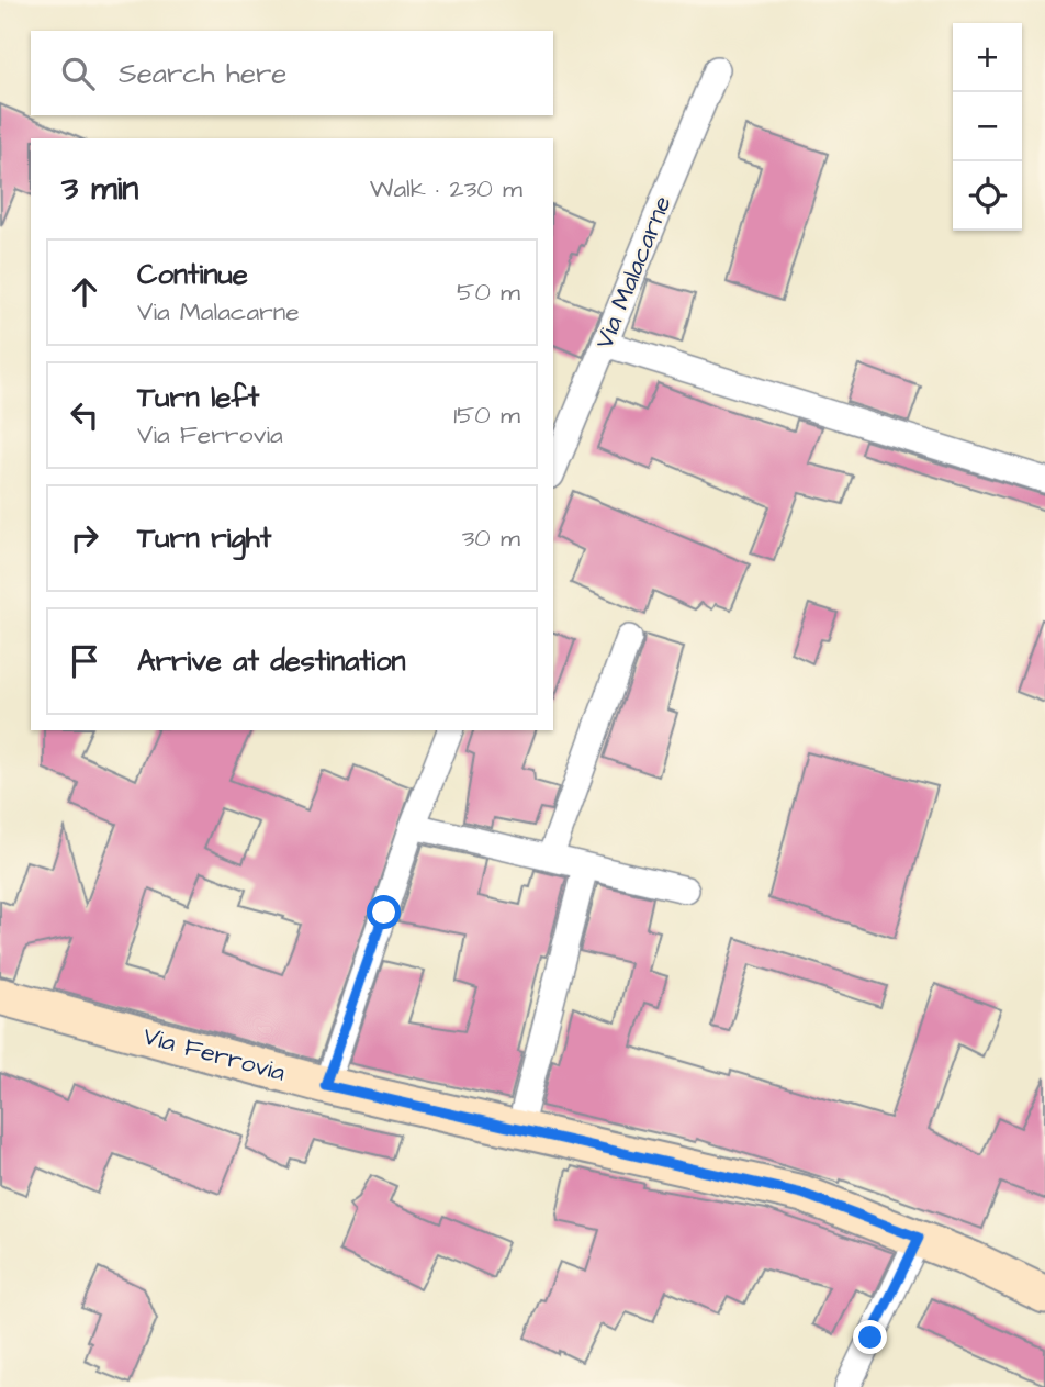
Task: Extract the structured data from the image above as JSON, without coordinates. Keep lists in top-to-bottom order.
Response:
{
  "streets": {
    "main road": ["Via Ferrovia"],
    "street": ["Via Malacarne"]
  },
  "page": {
    "map_buttons": ["+", "−"],
    "search": "Search here",
    "heading": ["3 min", "Walk · 230 m"],
    "list": [
      ["Continue", "Via Malacarne", "50 m"],
      ["Turn left", "Via Ferrovia", "150 m"],
      ["Turn right", "30 m"],
      "Arrive at destination"
    ]
  }
}
